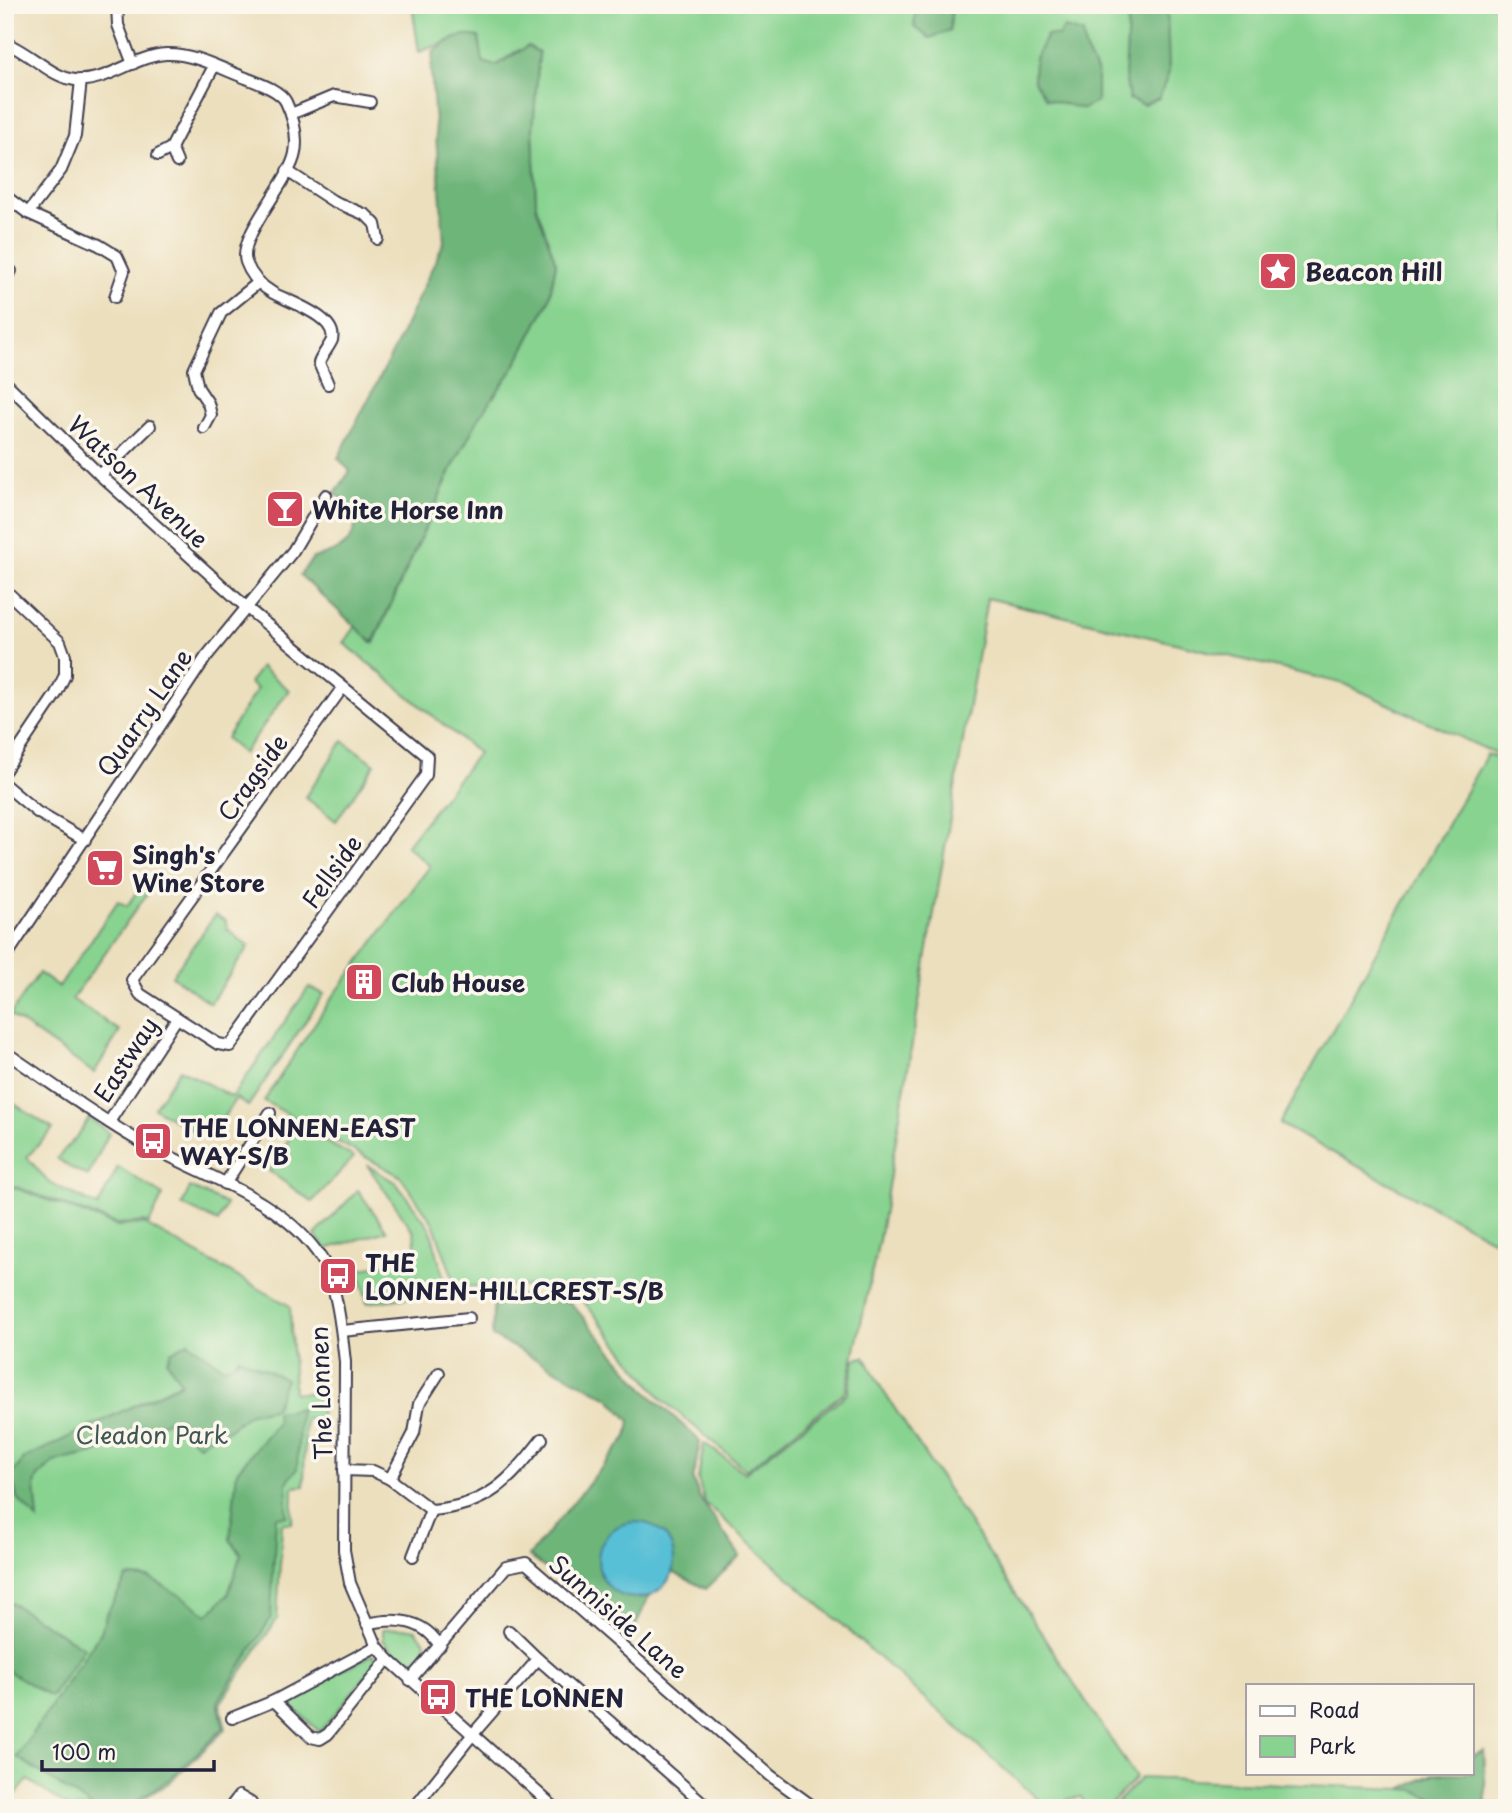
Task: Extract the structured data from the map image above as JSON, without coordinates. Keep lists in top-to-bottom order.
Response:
{
  "streets": {
    "street": [
      "Watson Avenue",
      "Quarry Lane",
      "Cragside",
      "Fellside",
      "Eastway",
      "The Lonnen",
      "Sunniside Lane"
    ]
  },
  "crossings": [
    ["Watson Avenue", "Quarry Lane"],
    ["Watson Avenue", "Cragside"],
    ["Watson Avenue", "Fellside"],
    ["Cragside", "Fellside"],
    ["Cragside", "Eastway"],
    ["Fellside", "Eastway"],
    ["Eastway", "The Lonnen"],
    ["The Lonnen", "Sunniside Lane"]
  ],
  "parks": ["Cleadon Park"],
  "places": {
    "place": ["Beacon Hill"],
    "bar": ["White Horse Inn"],
    "supermarket": ["Singh's Wine Store"],
    "building": ["Club House"],
    "bus stop": ["THE LONNEN-EAST WAY-S/B", "THE LONNEN-HILLCREST-S/B", "THE LONNEN"]
  },
  "legend": ["Road", "Park"],
  "scale_bar": "100 m"
}
